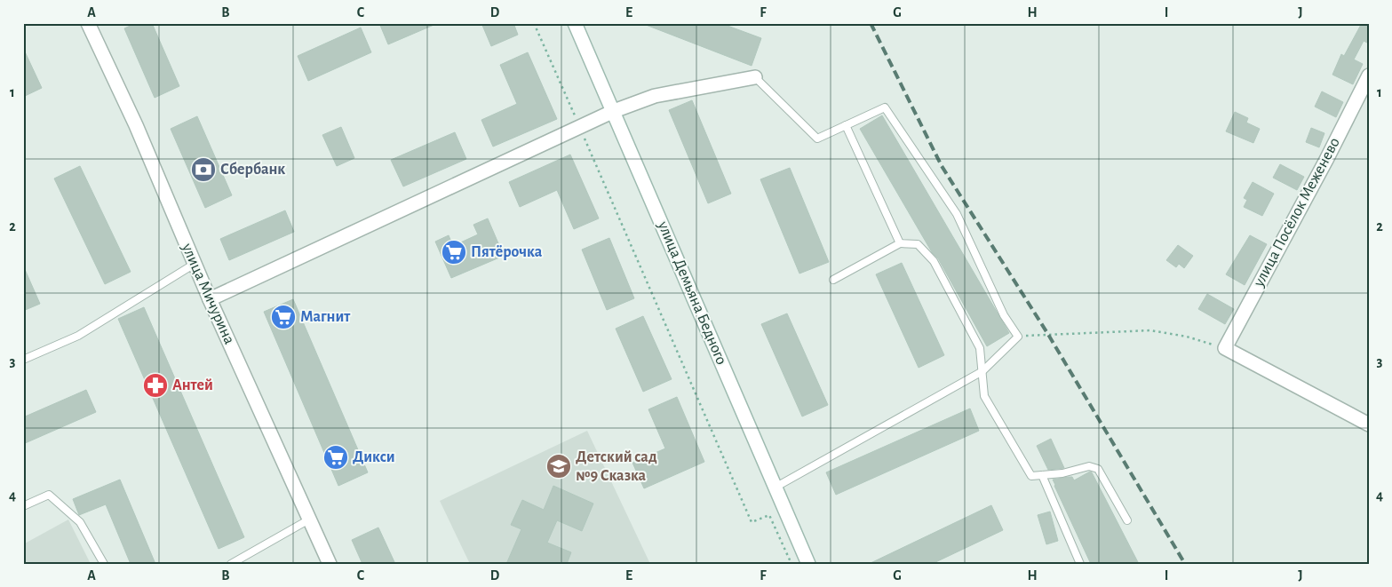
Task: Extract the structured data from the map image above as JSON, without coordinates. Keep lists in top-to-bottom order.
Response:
{
  "streets": {
    "street": ["улица Посёлок Меженево", "улица Демьяна Бедного", "улица Мичурина"]
  },
  "places": {
    "bank": ["Сбербанк"],
    "supermarket": ["Пятёрочка", "Магнит", "Дикси"],
    "pharmacy": ["Антей"],
    "school or university": ["Детский сад №9 Сказка"]
  },
  "grid": {
    "columns": [
      "A",
      "B",
      "C",
      "D",
      "E",
      "F",
      "G",
      "H",
      "I",
      "J"
    ],
    "rows": [
      "1",
      "2",
      "3",
      "4"
    ]
  }
}
